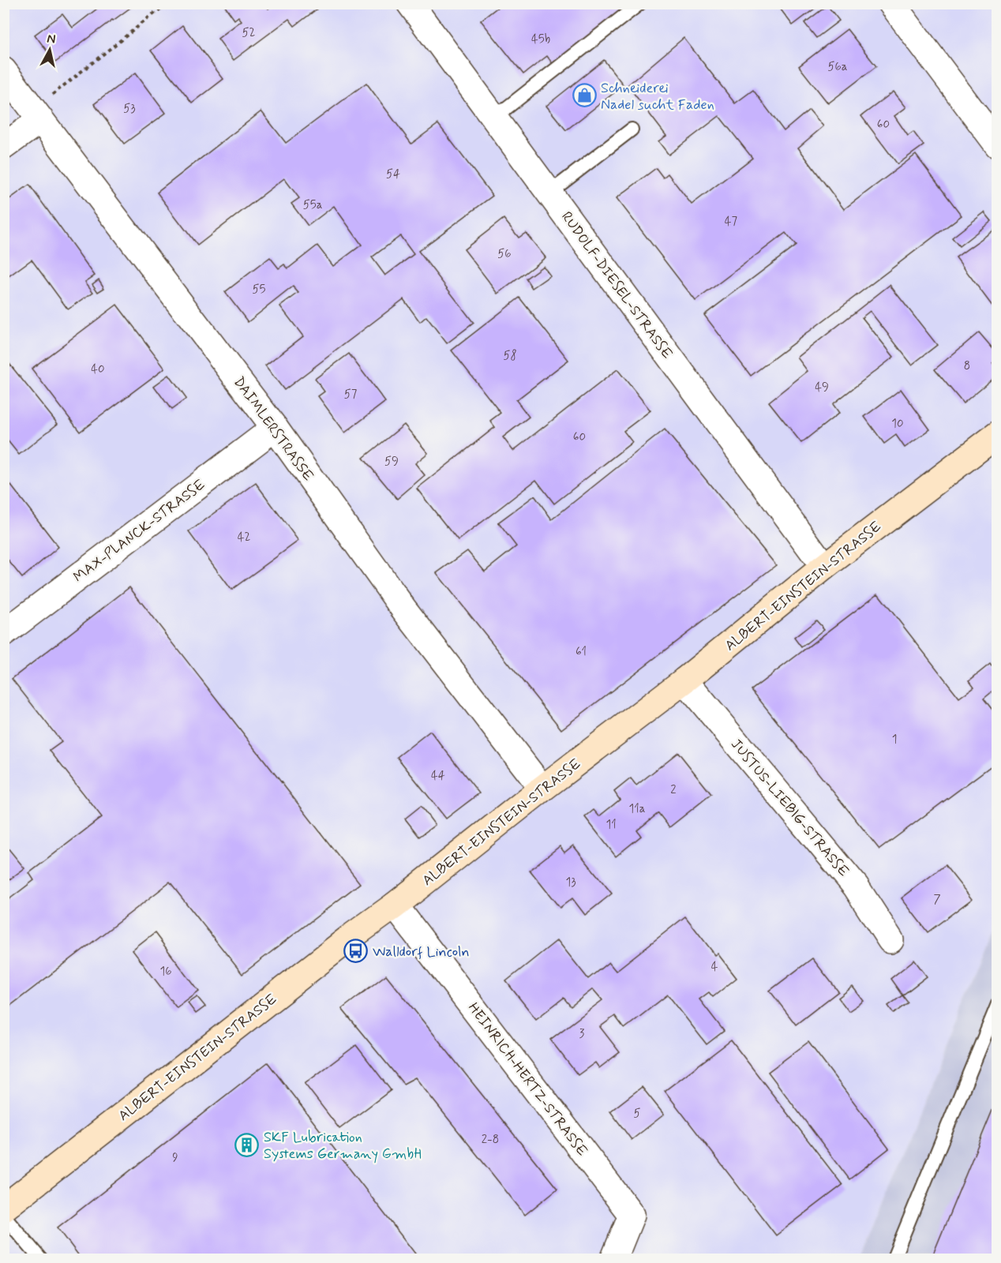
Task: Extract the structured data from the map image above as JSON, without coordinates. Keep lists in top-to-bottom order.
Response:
{
  "streets": {
    "street": [
      "RUDOLF-DIESEL-STRASSE",
      "DAIMLERSTRASSE",
      "MAX-PLANCK-STRASSE",
      "ALBERT-EINSTEIN-STRASSE",
      "JUSTUS-LIEBIG-STRASSE",
      "HEINRICH-HERTZ-STRASSE"
    ]
  },
  "crossings": [
    ["RUDOLF-DIESEL-STRASSE", "ALBERT-EINSTEIN-STRASSE"],
    ["DAIMLERSTRASSE", "MAX-PLANCK-STRASSE"],
    ["DAIMLERSTRASSE", "ALBERT-EINSTEIN-STRASSE"],
    ["ALBERT-EINSTEIN-STRASSE", "JUSTUS-LIEBIG-STRASSE"],
    ["ALBERT-EINSTEIN-STRASSE", "HEINRICH-HERTZ-STRASSE"]
  ],
  "places": {
    "shop": ["Schneiderei Nadel sucht Faden"],
    "bus stop": ["Walldorf Lincoln"],
    "building": ["SKF Lubrication Systems Germany GmbH"]
  },
  "house_numbers": [
    "52",
    "45b",
    "56a",
    "53",
    "60",
    "54",
    "55a",
    "47",
    "56",
    "55",
    "58",
    "8",
    "40",
    "49",
    "57",
    "10",
    "60",
    "59",
    "42",
    "61",
    "1",
    "44",
    "2",
    "11a",
    "11",
    "13",
    "7",
    "4",
    "16",
    "3",
    "5",
    "2-8",
    "9"
  ],
  "north": "top"
}
